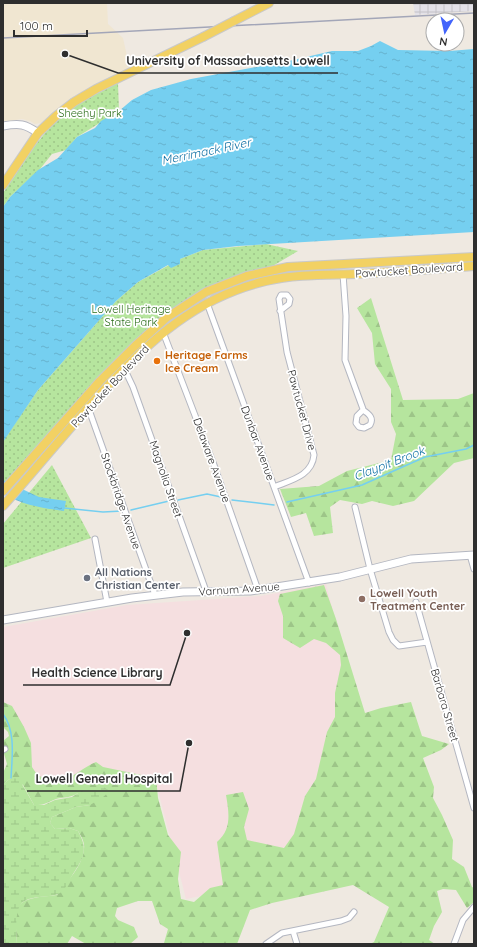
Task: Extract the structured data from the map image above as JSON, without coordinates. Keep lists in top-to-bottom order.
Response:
{
  "streets": {
    "main road": ["Pawtucket Boulevard", "Varnum Avenue"],
    "street": [
      "Pawtucket Drive",
      "Dunbar Avenue",
      "Delaware Avenue",
      "Magnolia Street",
      "Stockbridge Avenue",
      "Barbara Street"
    ]
  },
  "crossings": [
    ["Pawtucket Boulevard", "Dunbar Avenue"],
    ["Pawtucket Boulevard", "Delaware Avenue"],
    ["Pawtucket Boulevard", "Magnolia Street"],
    ["Pawtucket Boulevard", "Stockbridge Avenue"],
    ["Pawtucket Drive", "Dunbar Avenue"],
    ["Dunbar Avenue", "Varnum Avenue"],
    ["Delaware Avenue", "Varnum Avenue"],
    ["Magnolia Street", "Varnum Avenue"],
    ["Stockbridge Avenue", "Varnum Avenue"]
  ],
  "water": ["Merrimack River", "Claypit Brook"],
  "parks": ["Sheehy Park", "Lowell Heritage State Park"],
  "places": [
    "University of Massachusetts Lowell",
    "Heritage Farms Ice Cream",
    "All Nations Christian Center",
    "Lowell Youth Treatment Center",
    "Health Science Library",
    "Lowell General Hospital"
  ],
  "scale_bar": "100 m",
  "north": "bottom"
}
